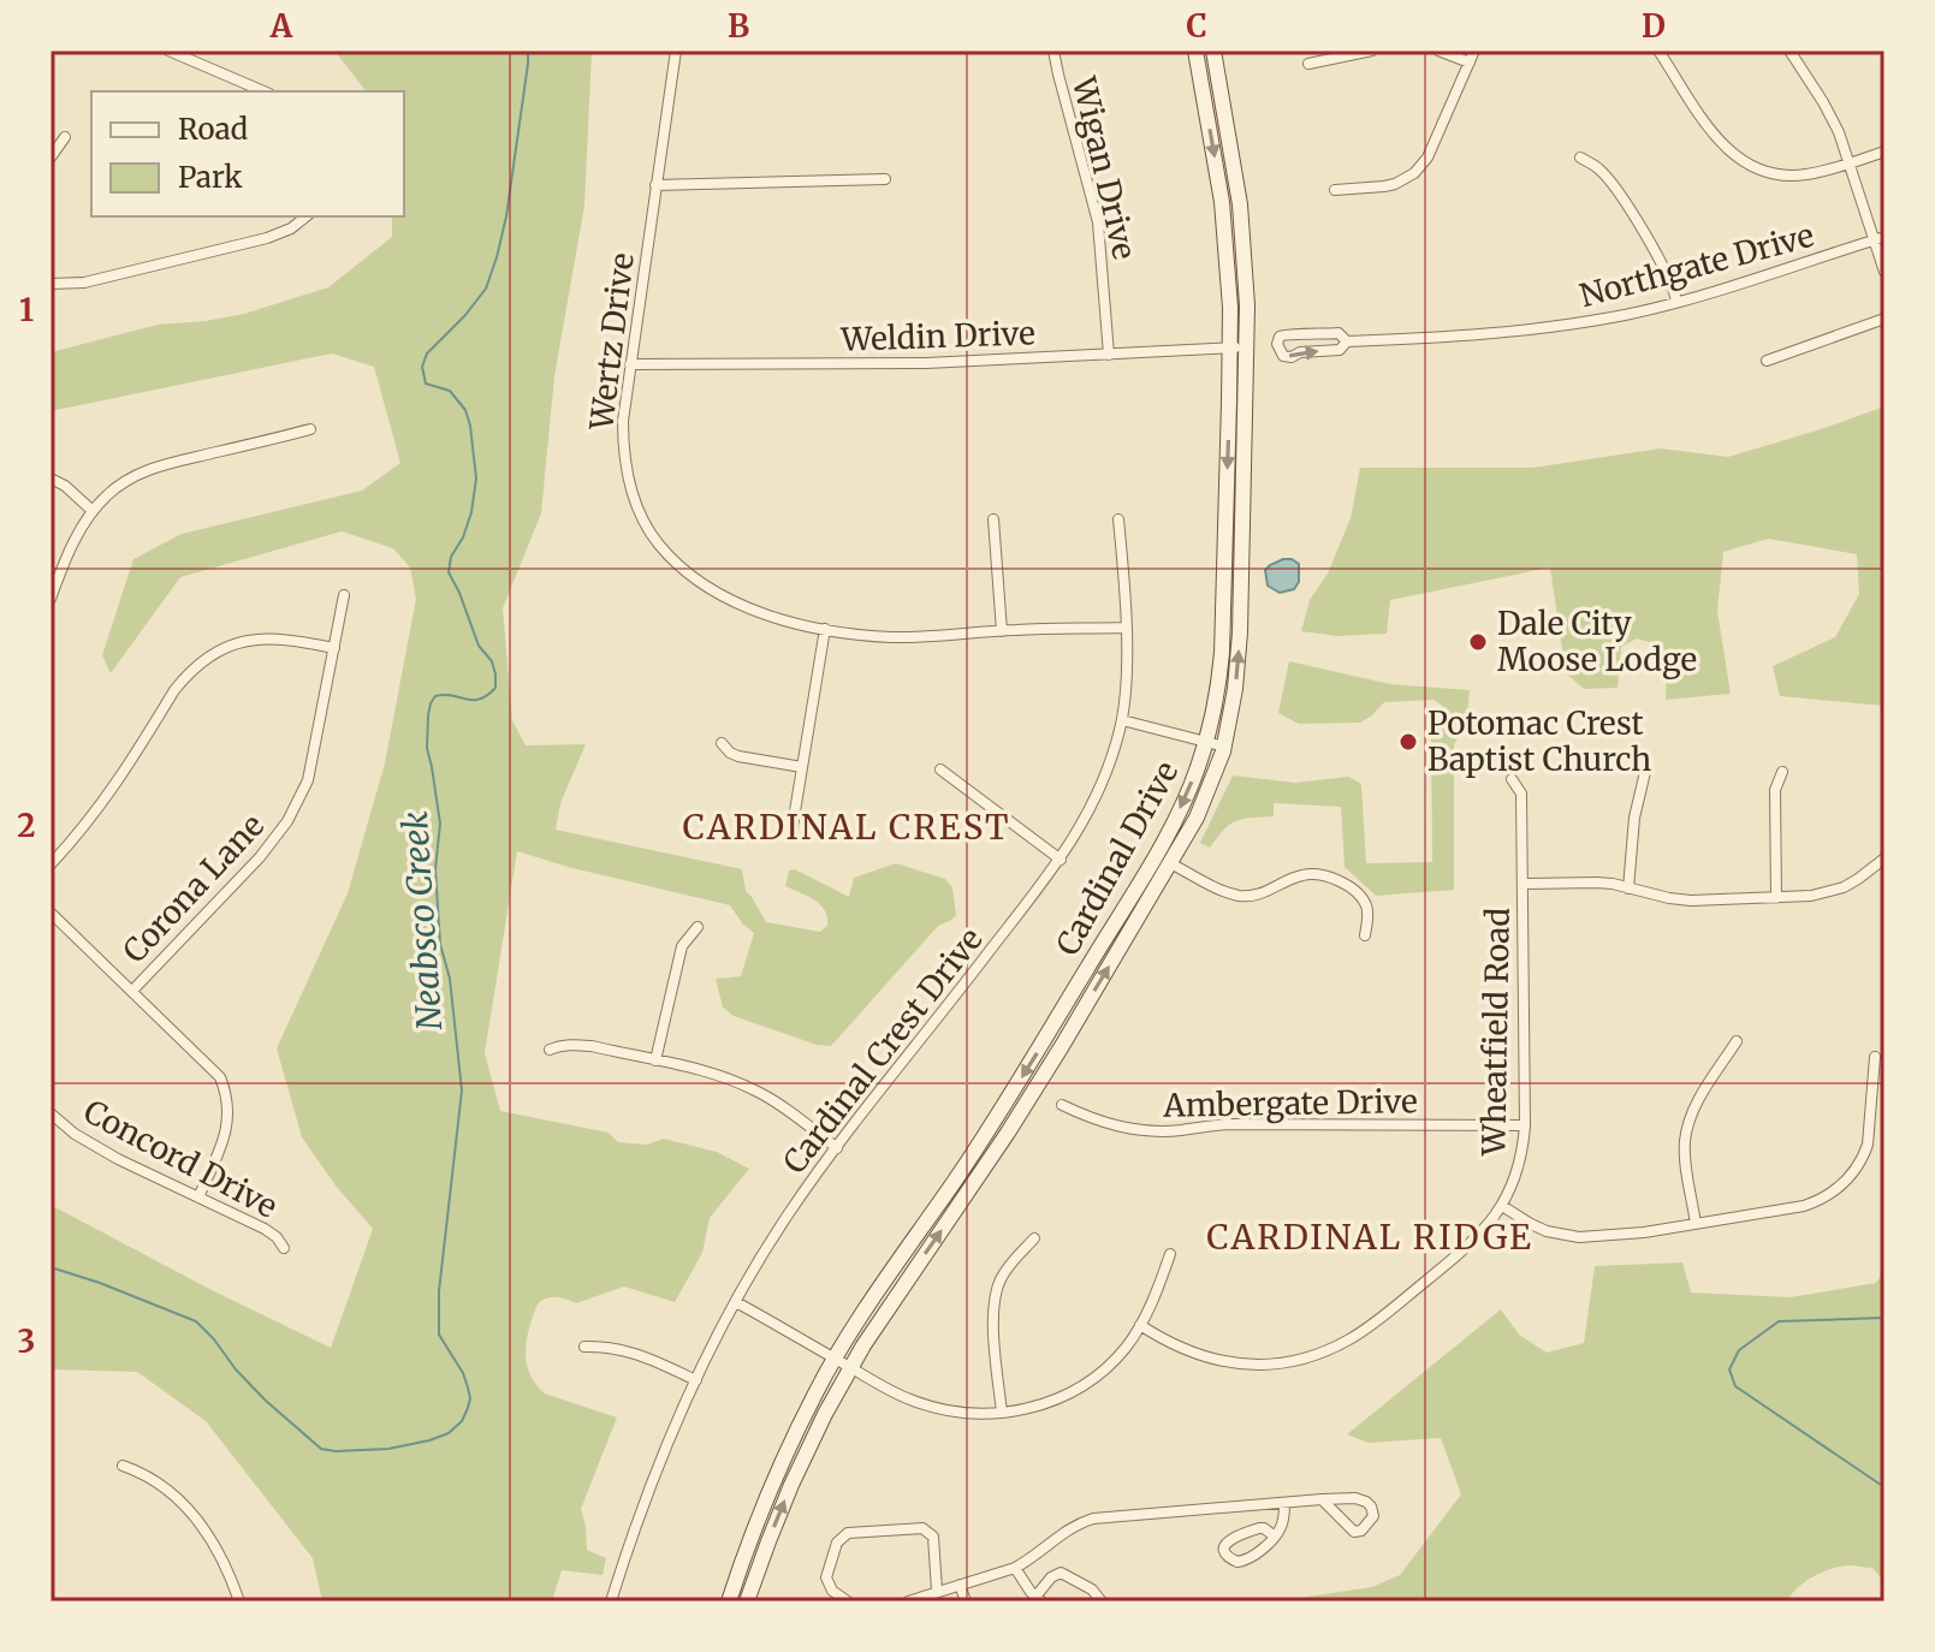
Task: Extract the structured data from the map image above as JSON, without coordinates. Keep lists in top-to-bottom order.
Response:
{
  "streets": {
    "main road": ["Cardinal Drive"],
    "street": [
      "Wigan Drive",
      "Northgate Drive",
      "Weldin Drive",
      "Wertz Drive",
      "Corona Lane",
      "Wheatfield Road",
      "Cardinal Crest Drive",
      "Ambergate Drive",
      "Concord Drive"
    ]
  },
  "crossings": [
    ["Wigan Drive", "Weldin Drive"],
    ["Weldin Drive", "Wertz Drive"],
    ["Weldin Drive", "Cardinal Drive"],
    ["Wertz Drive", "Cardinal Crest Drive"],
    ["Wheatfield Road", "Ambergate Drive"]
  ],
  "districts": ["CARDINAL CREST", "CARDINAL RIDGE"],
  "water": ["Neabsco Creek"],
  "places": ["Dale City Moose Lodge", "Potomac Crest Baptist Church"],
  "legend": ["Road", "Park"],
  "grid": {
    "columns": [
      "A",
      "B",
      "C",
      "D"
    ],
    "rows": ["1", "2", "3"]
  }
}
